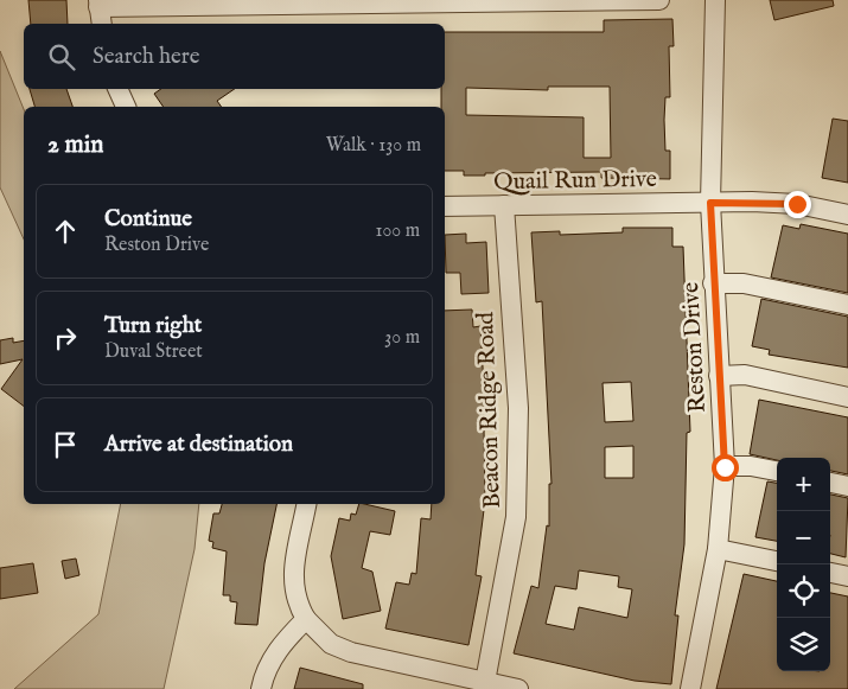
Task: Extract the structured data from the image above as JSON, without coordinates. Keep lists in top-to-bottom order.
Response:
{
  "streets": {
    "street": ["Quail Run Drive", "Reston Drive", "Beacon Ridge Road"]
  },
  "crossings": [
    ["Quail Run Drive", "Reston Drive"],
    ["Quail Run Drive", "Beacon Ridge Road"]
  ],
  "page": {
    "search": "Search here",
    "heading": ["2 min", "Walk · 130 m"],
    "list": [
      ["Continue", "Reston Drive", "100 m"],
      ["Turn right", "Duval Street", "30 m"],
      "Arrive at destination"
    ],
    "map_buttons": ["+", "−"]
  }
}
